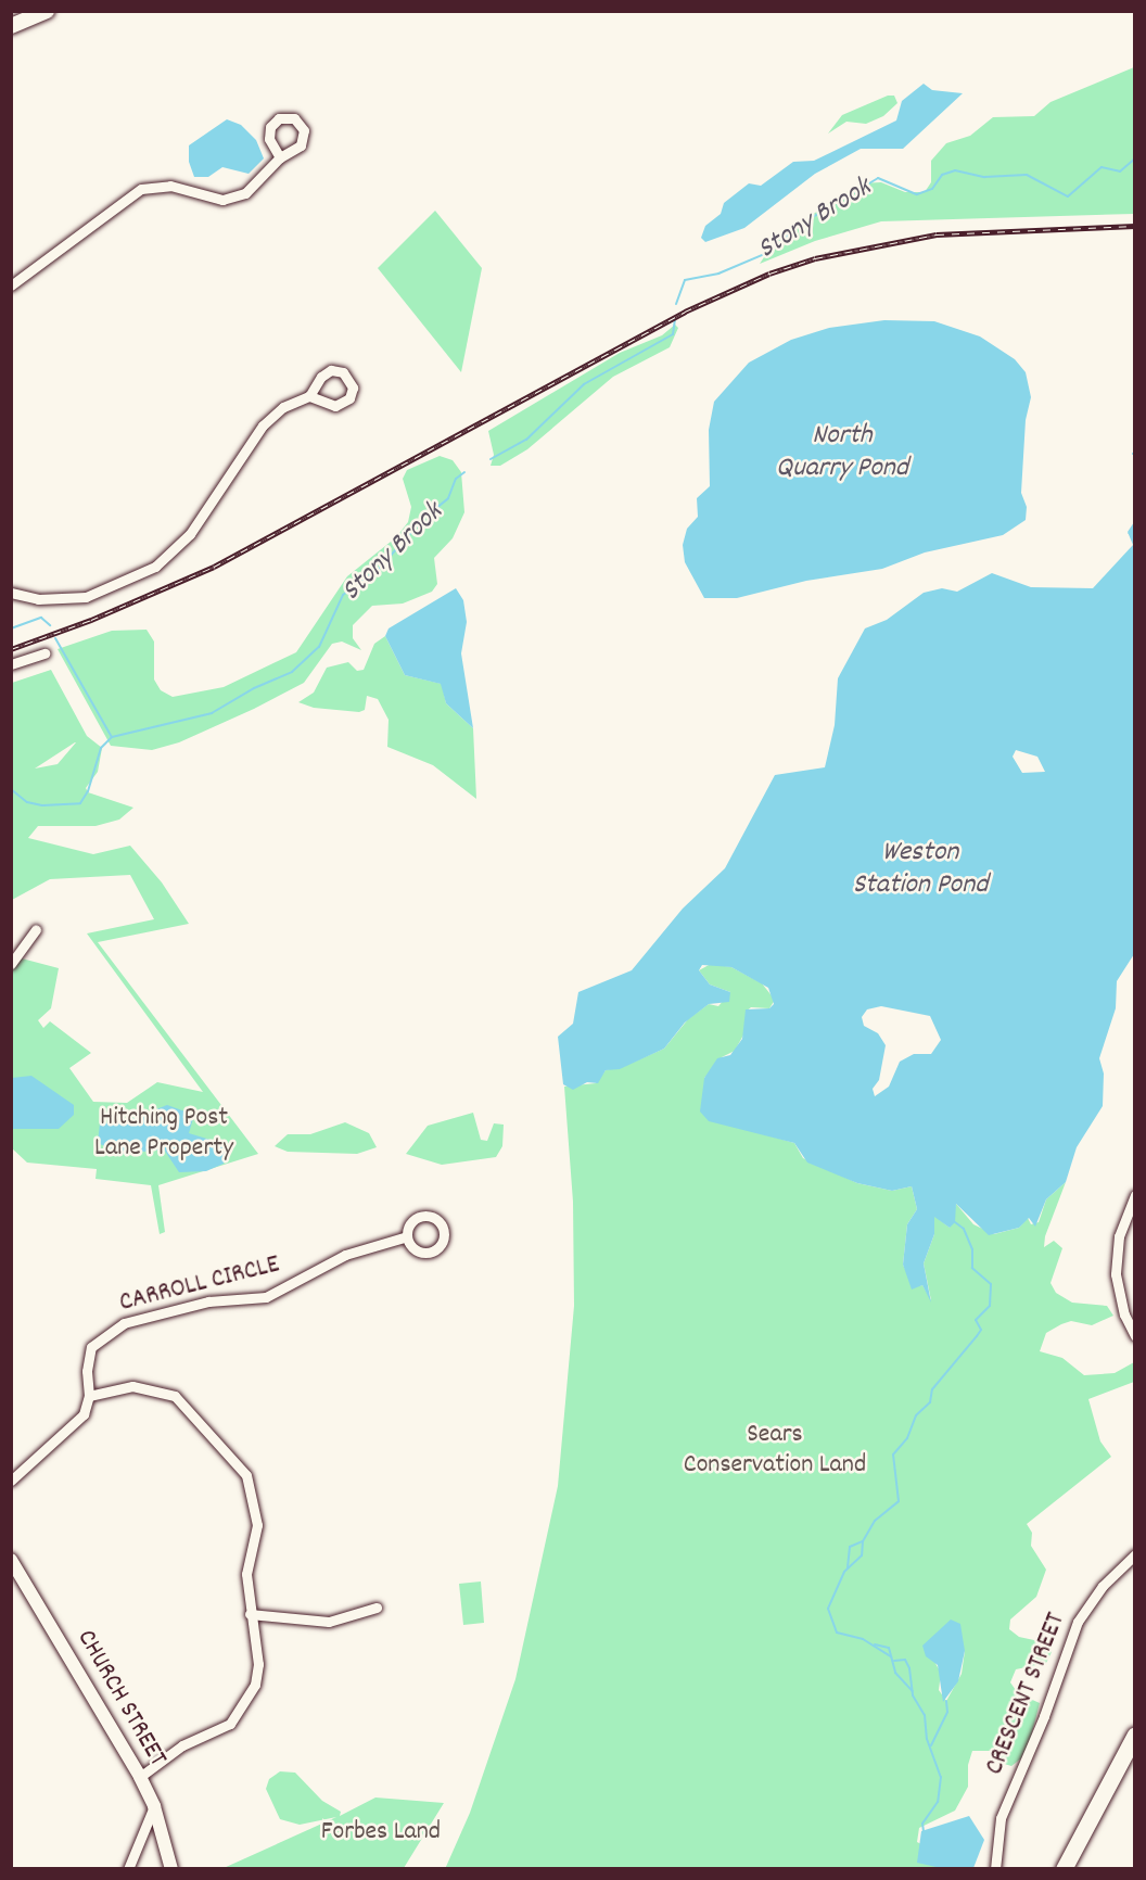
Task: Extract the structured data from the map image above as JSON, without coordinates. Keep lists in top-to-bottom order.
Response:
{
  "streets": {
    "street": ["CARROLL CIRCLE", "CRESCENT STREET", "CHURCH STREET"]
  },
  "water": ["Stony Brook", "North Quarry Pond", "Weston Station Pond"],
  "parks": ["Hitching Post Lane Property", "Sears Conservation Land", "Forbes Land"]
}
